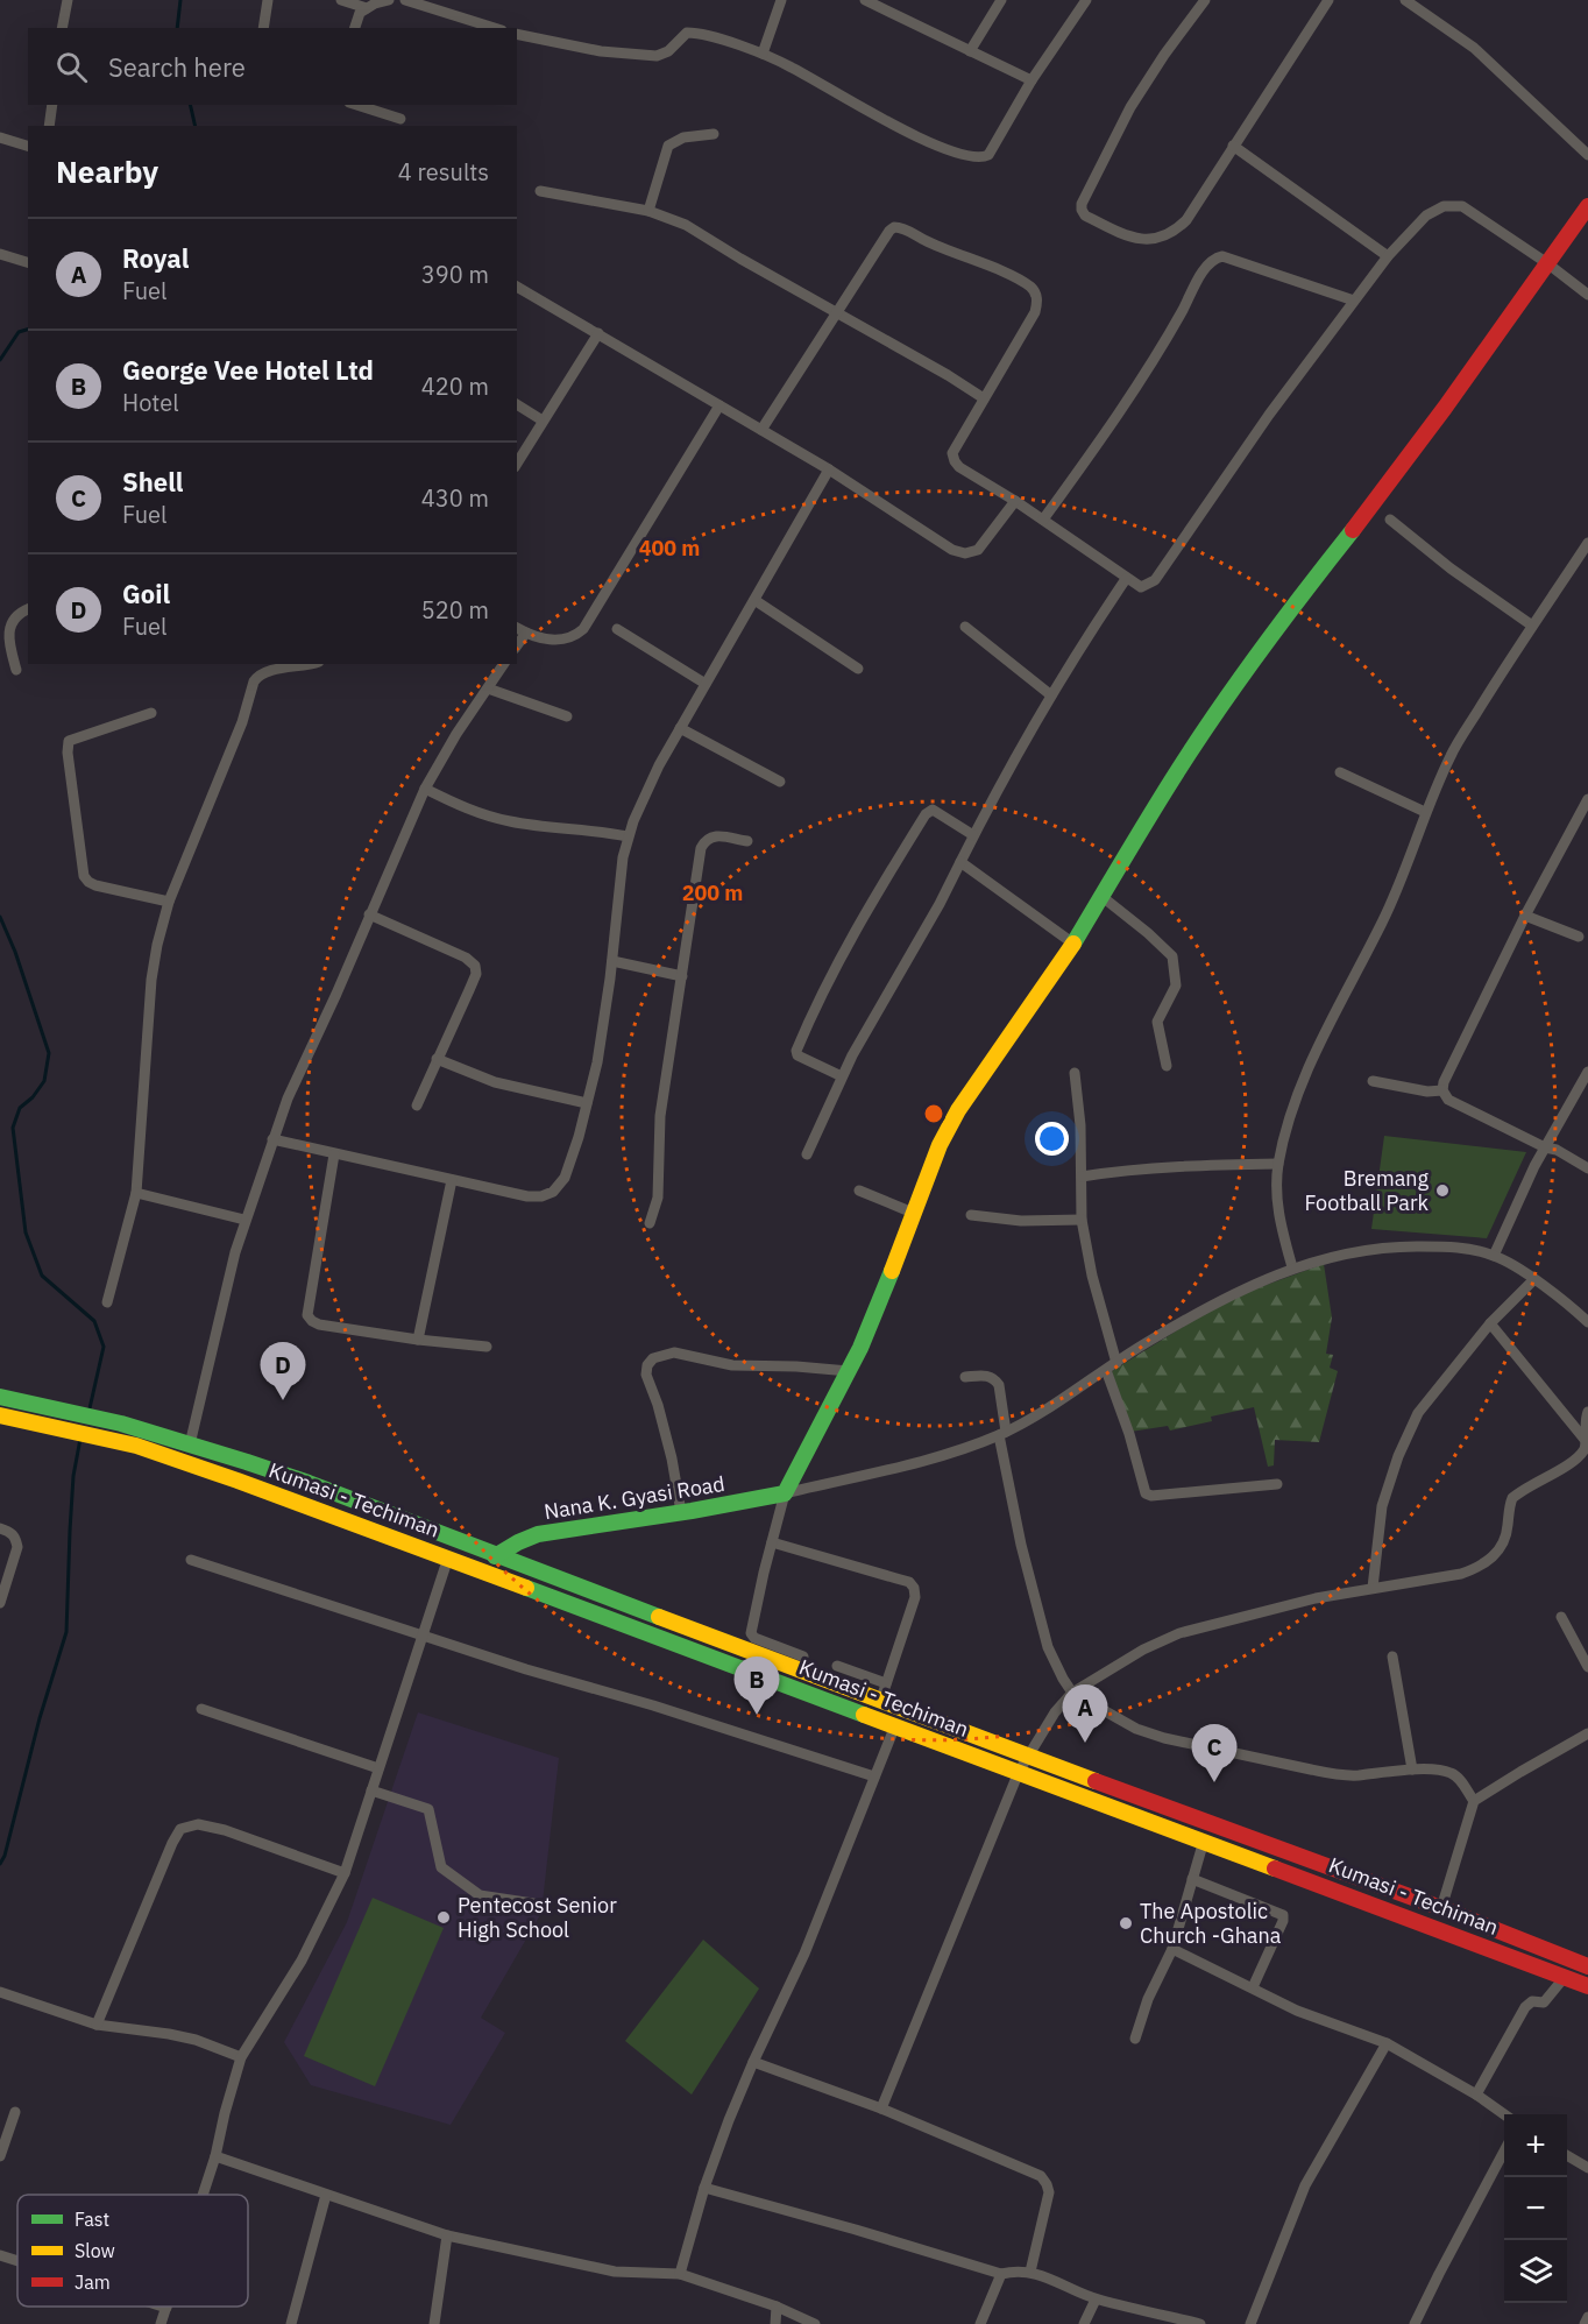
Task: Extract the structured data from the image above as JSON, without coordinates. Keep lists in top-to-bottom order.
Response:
{
  "streets": {
    "main road": ["Nana K. Gyasi Road", "Kumasi - Techiman"]
  },
  "places": ["Bremang Football Park", "Pentecost Senior High School", "The Apostolic Church -Ghana"],
  "legend": ["Fast", "Slow", "Jam"],
  "page": {
    "search": "Search here",
    "heading": ["Nearby", "4 results"],
    "list": [
      {
        "mark": "A",
        "name": "Royal",
        "note": "Fuel",
        "value": "390 m"
      },
      {
        "mark": "B",
        "name": "George Vee Hotel Ltd",
        "note": "Hotel",
        "value": "420 m"
      },
      {
        "mark": "C",
        "name": "Shell",
        "note": "Fuel",
        "value": "430 m"
      },
      {
        "mark": "D",
        "name": "Goil",
        "note": "Fuel",
        "value": "520 m"
      }
    ],
    "pins": [
      "D",
      "B",
      "A",
      "C"
    ],
    "map_buttons": ["+", "−"]
  },
  "rings": ["400 m", "200 m"]
}
